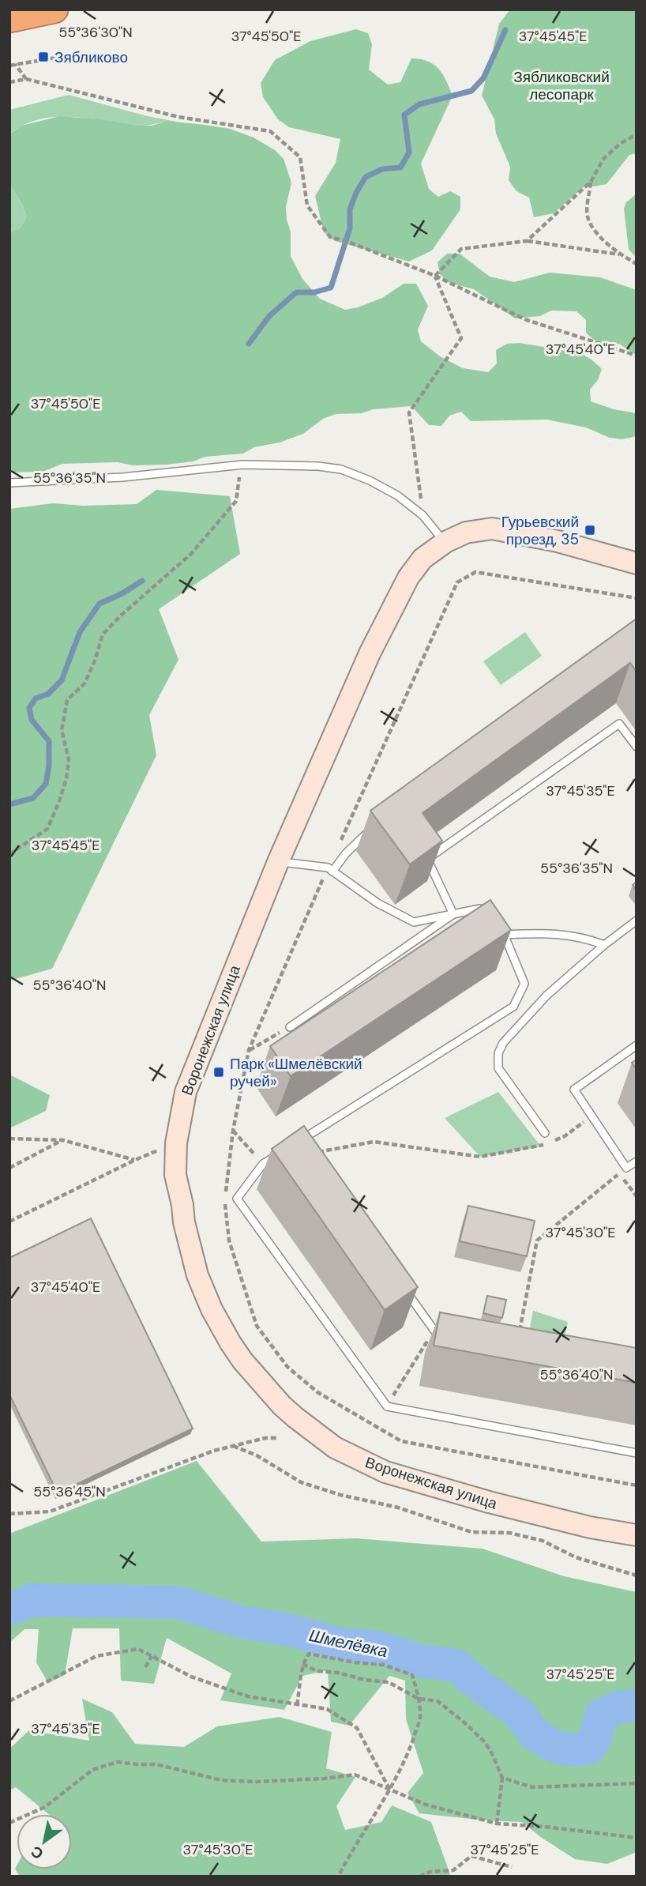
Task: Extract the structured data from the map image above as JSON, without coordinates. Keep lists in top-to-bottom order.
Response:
{
  "streets": {
    "street": ["Воронежская улица"]
  },
  "water": ["Шмелёвка"],
  "parks": ["Зябликовский лесопарк"],
  "places": {
    "transit": ["Зябликово", "Гурьевский проезд, 35", "Парк «Шмелёвский ручей»"]
  },
  "north": "bottom left",
  "coordinates": [
    "55°36'30\"N",
    "37°45'45\"E",
    "37°45'50\"E",
    "37°45'40\"E",
    "55°36'35\"N",
    "37°45'35\"E",
    "55°36'40\"N",
    "37°45'30\"E",
    "55°36'45\"N",
    "37°45'25\"E"
  ]
}
